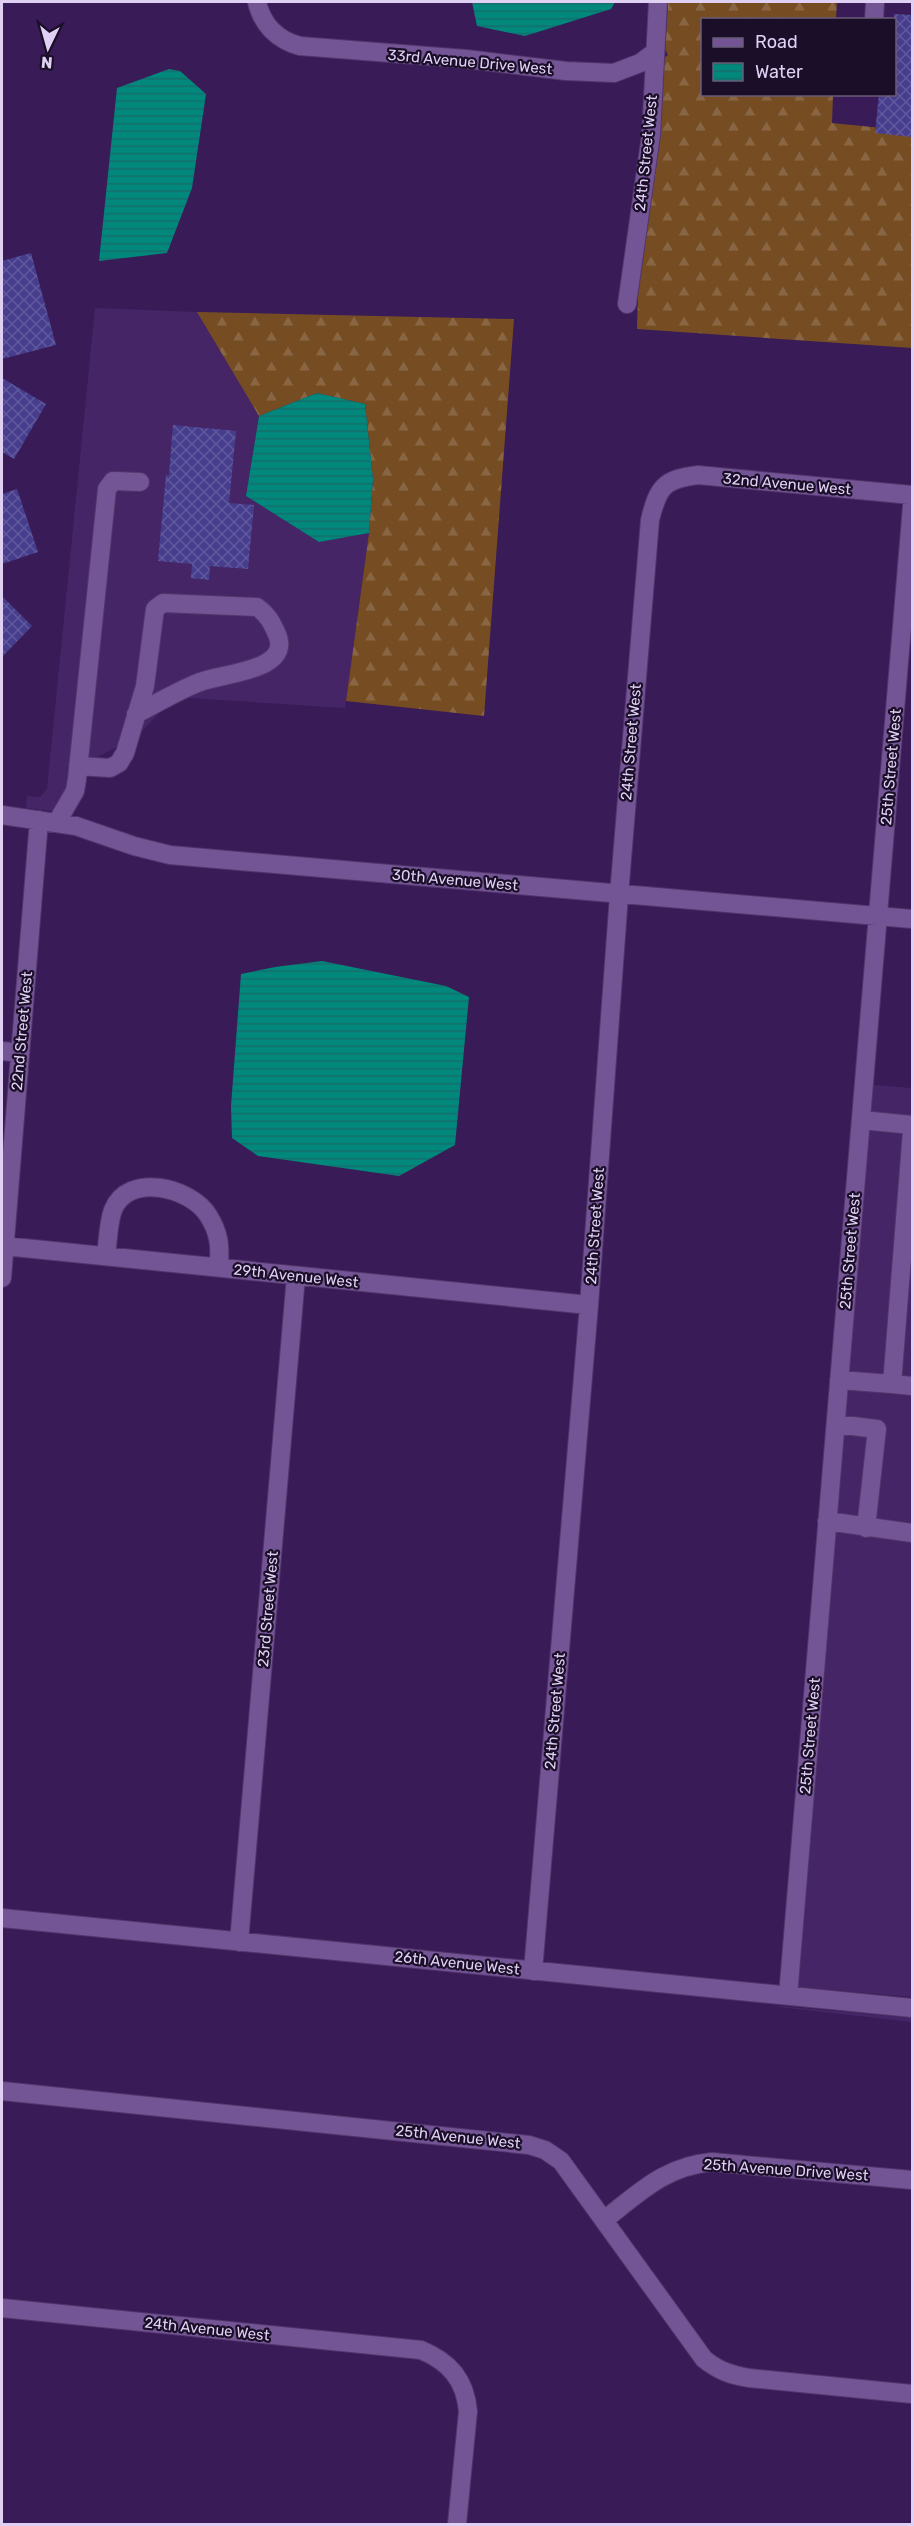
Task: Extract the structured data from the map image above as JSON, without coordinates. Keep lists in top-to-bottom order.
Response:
{
  "streets": {
    "street": [
      "33rd Avenue Drive West",
      "24th Street West",
      "32nd Avenue West",
      "25th Street West",
      "30th Avenue West",
      "22nd Street West",
      "29th Avenue West",
      "23rd Street West",
      "26th Avenue West",
      "25th Avenue West",
      "25th Avenue Drive West",
      "24th Avenue West"
    ]
  },
  "crossings": [
    ["33rd Avenue Drive West", "24th Street West"],
    ["24th Street West", "32nd Avenue West"],
    ["24th Street West", "30th Avenue West"],
    ["24th Street West", "29th Avenue West"],
    ["24th Street West", "26th Avenue West"],
    ["25th Street West", "30th Avenue West"],
    ["25th Street West", "26th Avenue West"],
    ["30th Avenue West", "22nd Street West"],
    ["22nd Street West", "29th Avenue West"],
    ["29th Avenue West", "23rd Street West"],
    ["23rd Street West", "26th Avenue West"],
    ["25th Avenue West", "25th Avenue Drive West"]
  ],
  "legend": ["Road", "Water"],
  "north": "bottom"
}
